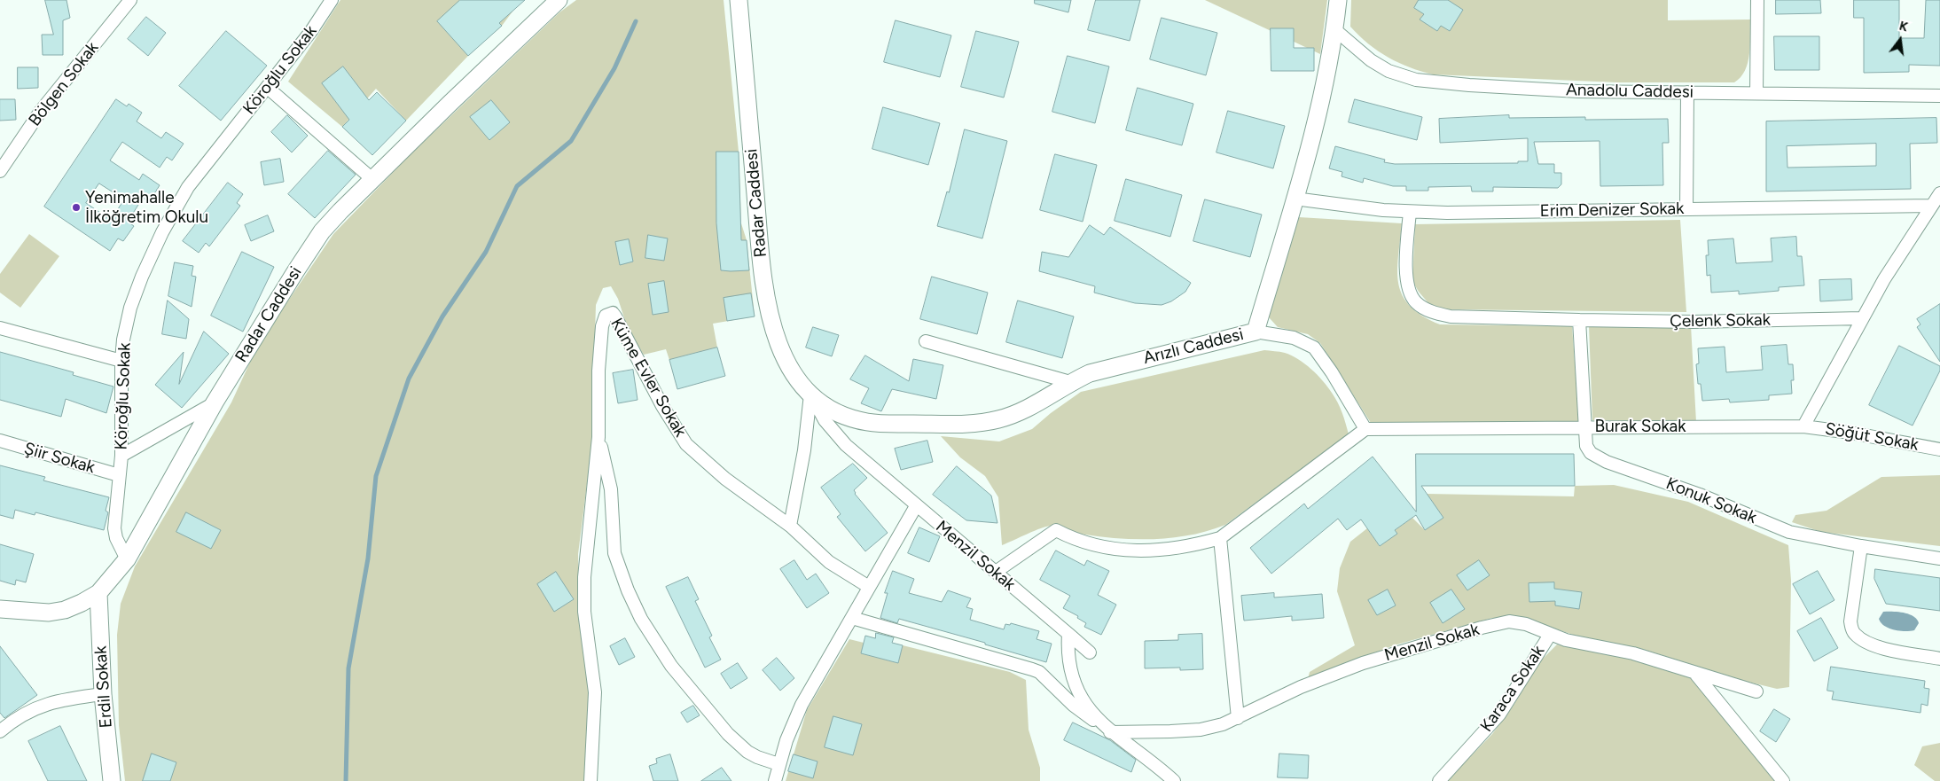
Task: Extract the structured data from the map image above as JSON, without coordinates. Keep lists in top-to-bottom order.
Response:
{
  "streets": {
    "street": [
      "Köroğlu Sokak",
      "Bölgen Sokak",
      "Anadolu Caddesi",
      "Radar Caddesi",
      "Erim Denizer Sokak",
      "Çelenk Sokak",
      "Arızlı Caddesi",
      "Küme Evler Sokak",
      "Burak Sokak",
      "Söğüt Sokak",
      "Şiir Sokak",
      "Konuk Sokak",
      "Menzil Sokak",
      "Erdil Sokak",
      "Karaca Sokak"
    ]
  },
  "crossings": [
    ["Köroğlu Sokak", "Radar Caddesi"],
    ["Köroğlu Sokak", "Şiir Sokak"],
    ["Anadolu Caddesi", "Arızlı Caddesi"],
    ["Radar Caddesi", "Arızlı Caddesi"],
    ["Radar Caddesi", "Menzil Sokak"],
    ["Radar Caddesi", "Erdil Sokak"],
    ["Erim Denizer Sokak", "Çelenk Sokak"],
    ["Erim Denizer Sokak", "Arızlı Caddesi"],
    ["Arızlı Caddesi", "Menzil Sokak"],
    ["Burak Sokak", "Söğüt Sokak"],
    ["Burak Sokak", "Konuk Sokak"],
    ["Menzil Sokak", "Karaca Sokak"]
  ],
  "places": ["Yenimahalle İlköğretim Okulu"],
  "north": "top"
}
